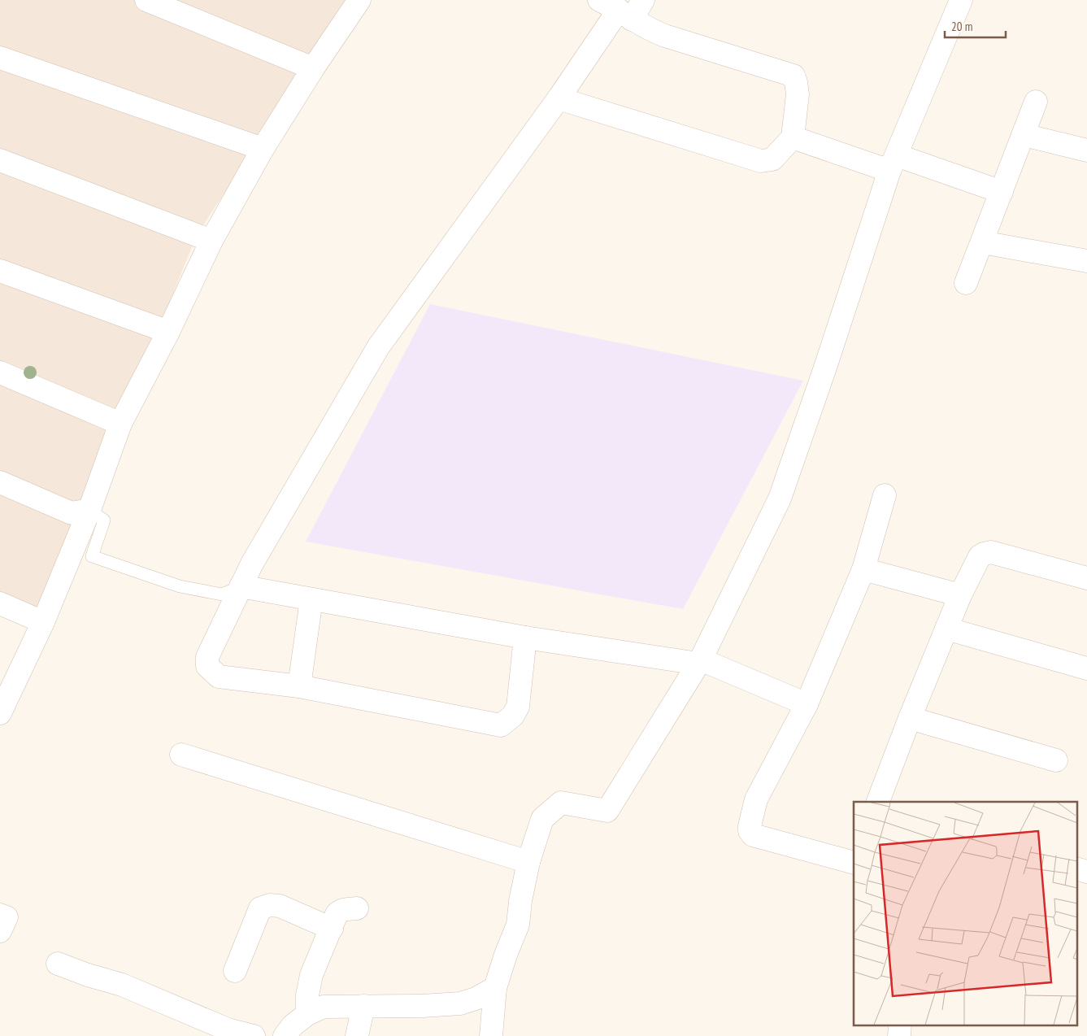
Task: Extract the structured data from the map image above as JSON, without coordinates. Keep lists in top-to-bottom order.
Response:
{
  "scale_bar": "20 m"
}
